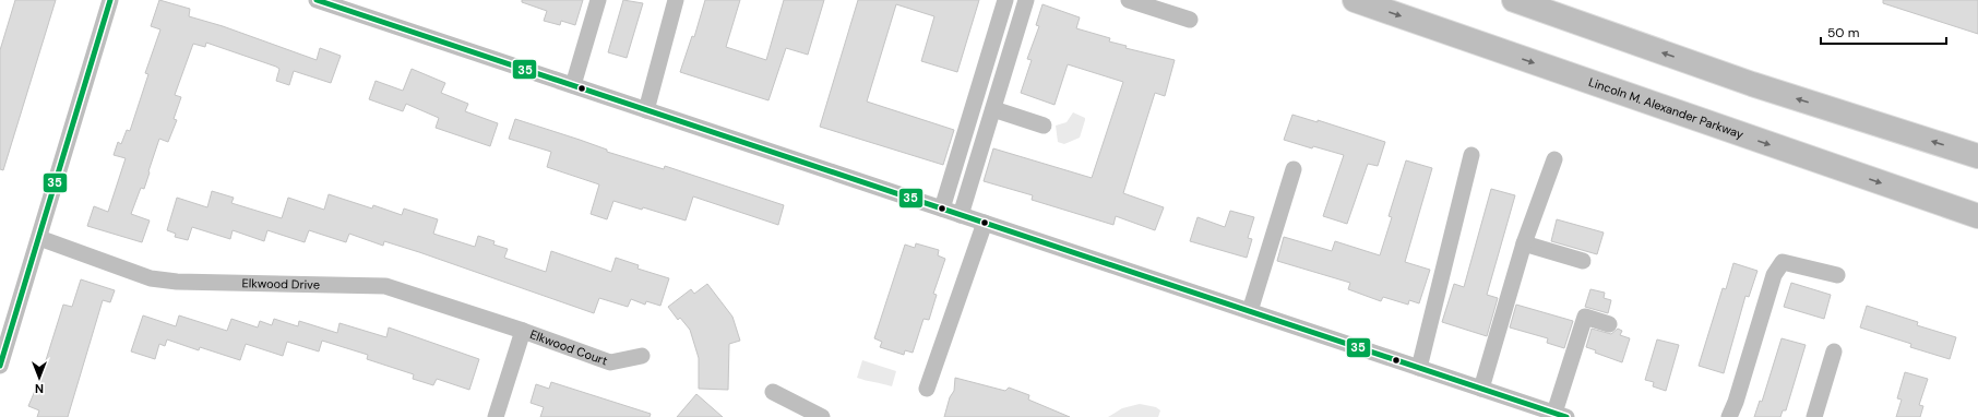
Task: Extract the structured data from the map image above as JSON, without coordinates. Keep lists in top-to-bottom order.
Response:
{
  "streets": {
    "highway": ["Lincoln M. Alexander Parkway"],
    "street": ["Elkwood Drive", "Elkwood Court"]
  },
  "crossings": [
    ["Elkwood Drive", "Elkwood Court"]
  ],
  "lines": ["transit line 35"],
  "scale_bar": "50 m",
  "north": "bottom"
}
